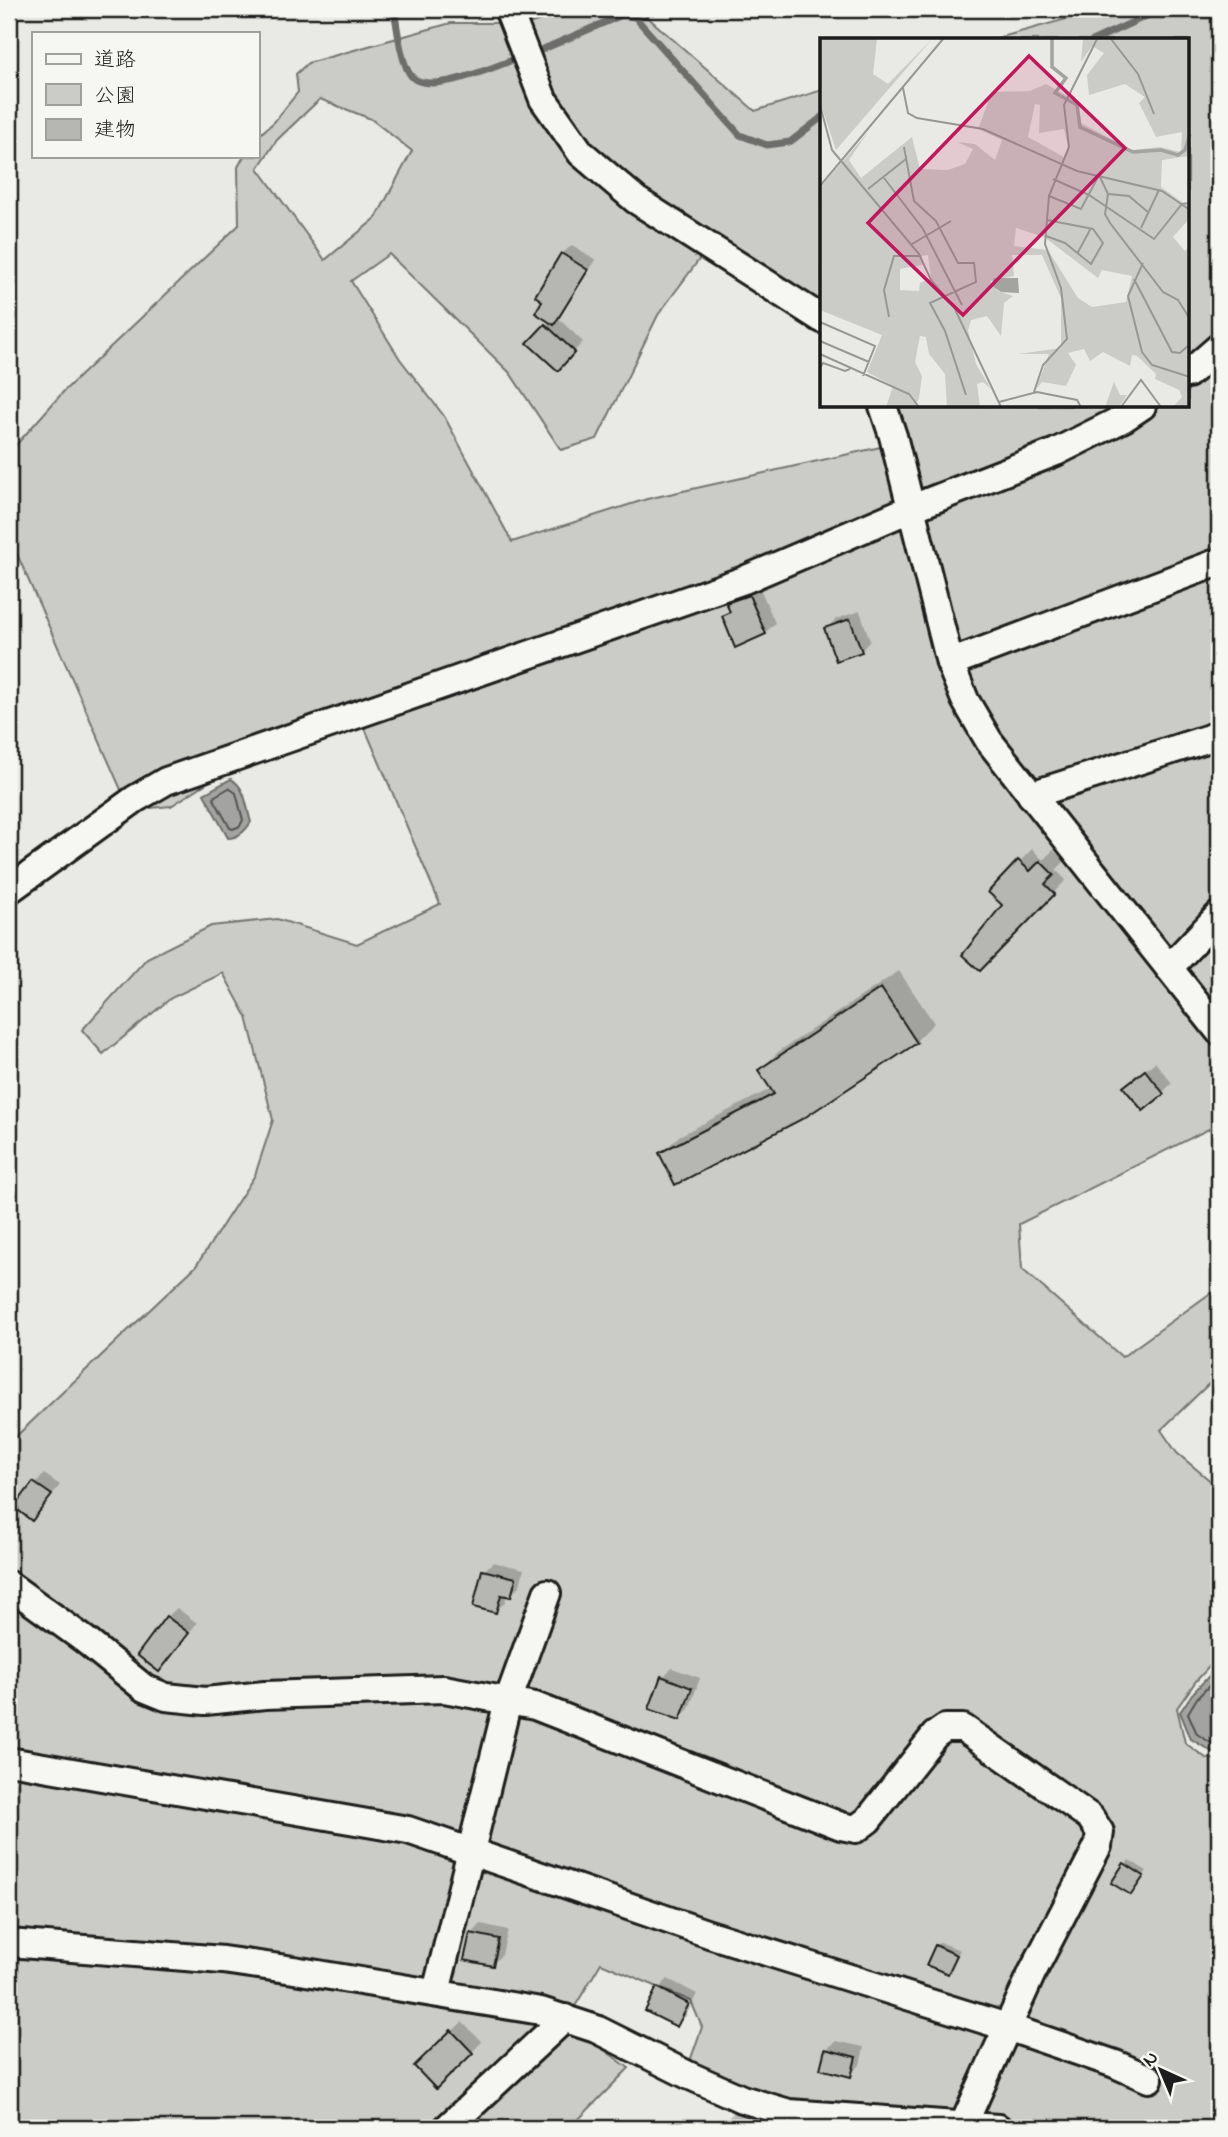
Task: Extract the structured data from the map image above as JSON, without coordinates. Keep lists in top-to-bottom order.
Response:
{
  "legend": ["道路", "公園", "建物"],
  "north": "top left"
}
